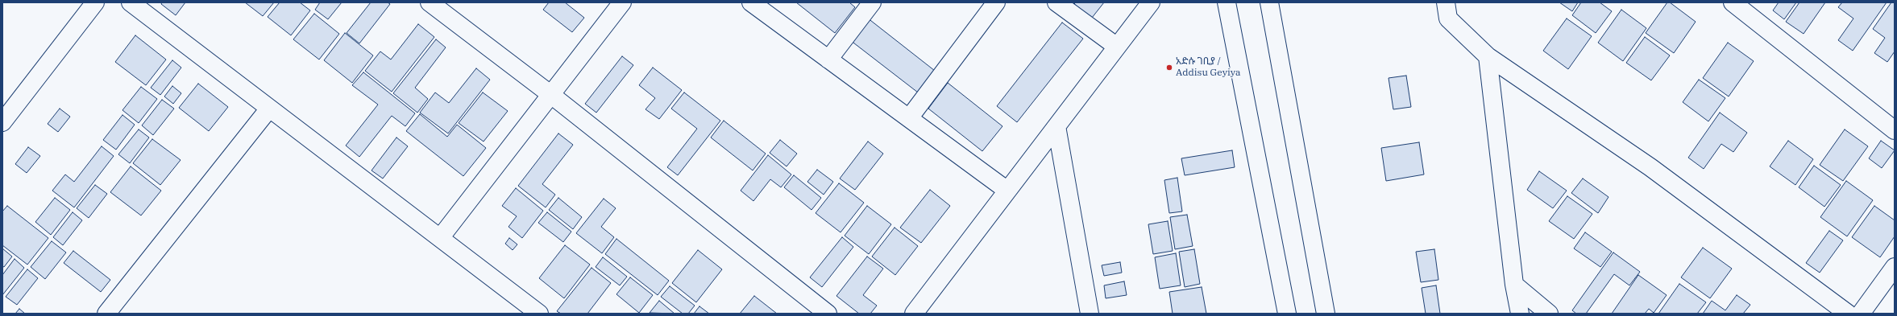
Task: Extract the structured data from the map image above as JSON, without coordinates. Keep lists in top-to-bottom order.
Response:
{
  "places": ["አድሱ ገቢያ / Addisu Geyiya"]
}
